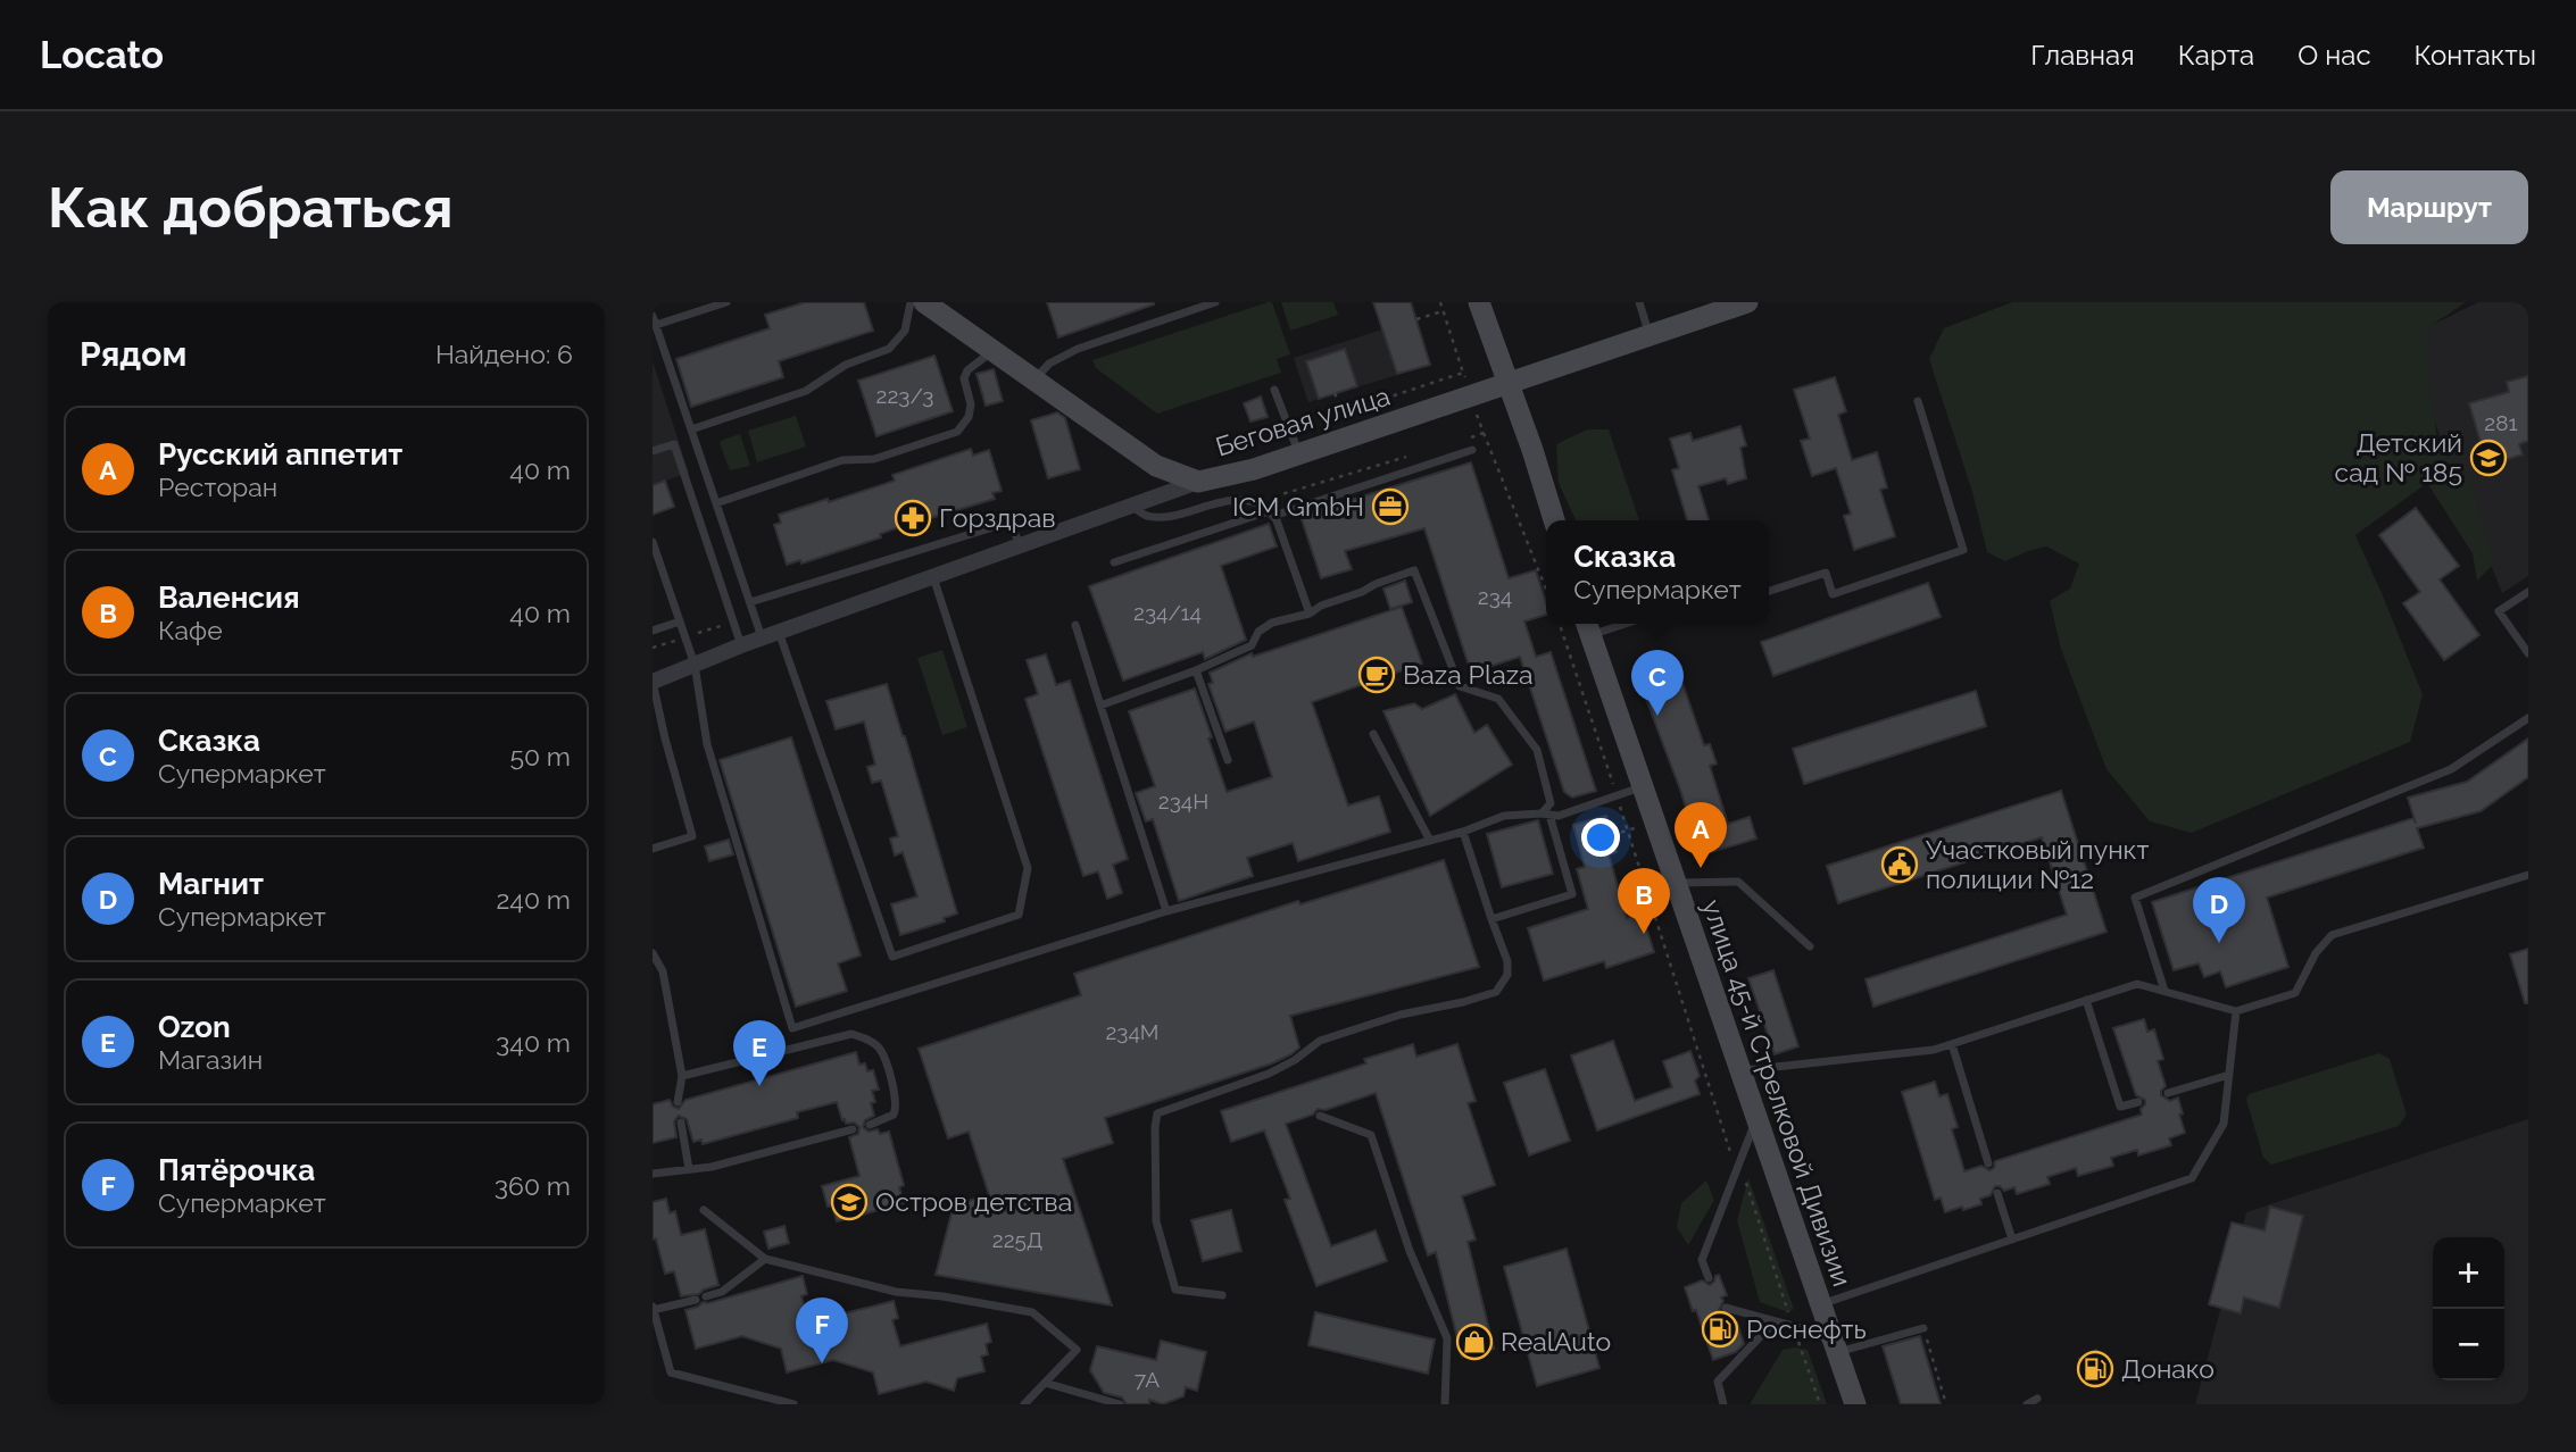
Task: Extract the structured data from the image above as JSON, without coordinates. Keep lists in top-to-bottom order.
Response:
{
  "streets": {
    "main road": ["Беговая улица", "улица 45-й Стрелковой Дивизии"]
  },
  "places": {
    "school or university": ["Детский сад № 185", "Остров детства"],
    "office": ["ICM GmbH"],
    "pharmacy": ["Горздрав"],
    "cafe": ["Baza Plaza"],
    "public building": ["Участковый пункт полиции №12"],
    "fuel station": ["Роснефть", "Донако"],
    "shop": ["RealAuto"]
  },
  "house_numbers": [
    "223/3",
    "281",
    "234",
    "234/14",
    "234Н",
    "234М",
    "225Д",
    "7А"
  ],
  "page": {
    "header": "Locato",
    "nav": [
      "Главная",
      "Карта",
      "О нас",
      "Контакты"
    ],
    "buttons": "Маршрут",
    "title": "Как добраться",
    "heading": ["Рядом", "Найдено: 6"],
    "list": [
      {
        "mark": "A",
        "name": "Русский аппетит",
        "note": "Ресторан",
        "value": "40 m"
      },
      {
        "mark": "B",
        "name": "Валенсия",
        "note": "Кафе",
        "value": "40 m"
      },
      {
        "mark": "C",
        "name": "Сказка",
        "note": "Супермаркет",
        "value": "50 m"
      },
      {
        "mark": "D",
        "name": "Магнит",
        "note": "Супермаркет",
        "value": "240 m"
      },
      {
        "mark": "E",
        "name": "Ozon",
        "note": "Магазин",
        "value": "340 m"
      },
      {
        "mark": "F",
        "name": "Пятёрочка",
        "note": "Супермаркет",
        "value": "360 m"
      }
    ],
    "popup": ["Сказка", "Супермаркет"],
    "pins": [
      "C",
      "A",
      "B",
      "D",
      "E",
      "F"
    ],
    "map_buttons": ["+", "−"]
  }
}
